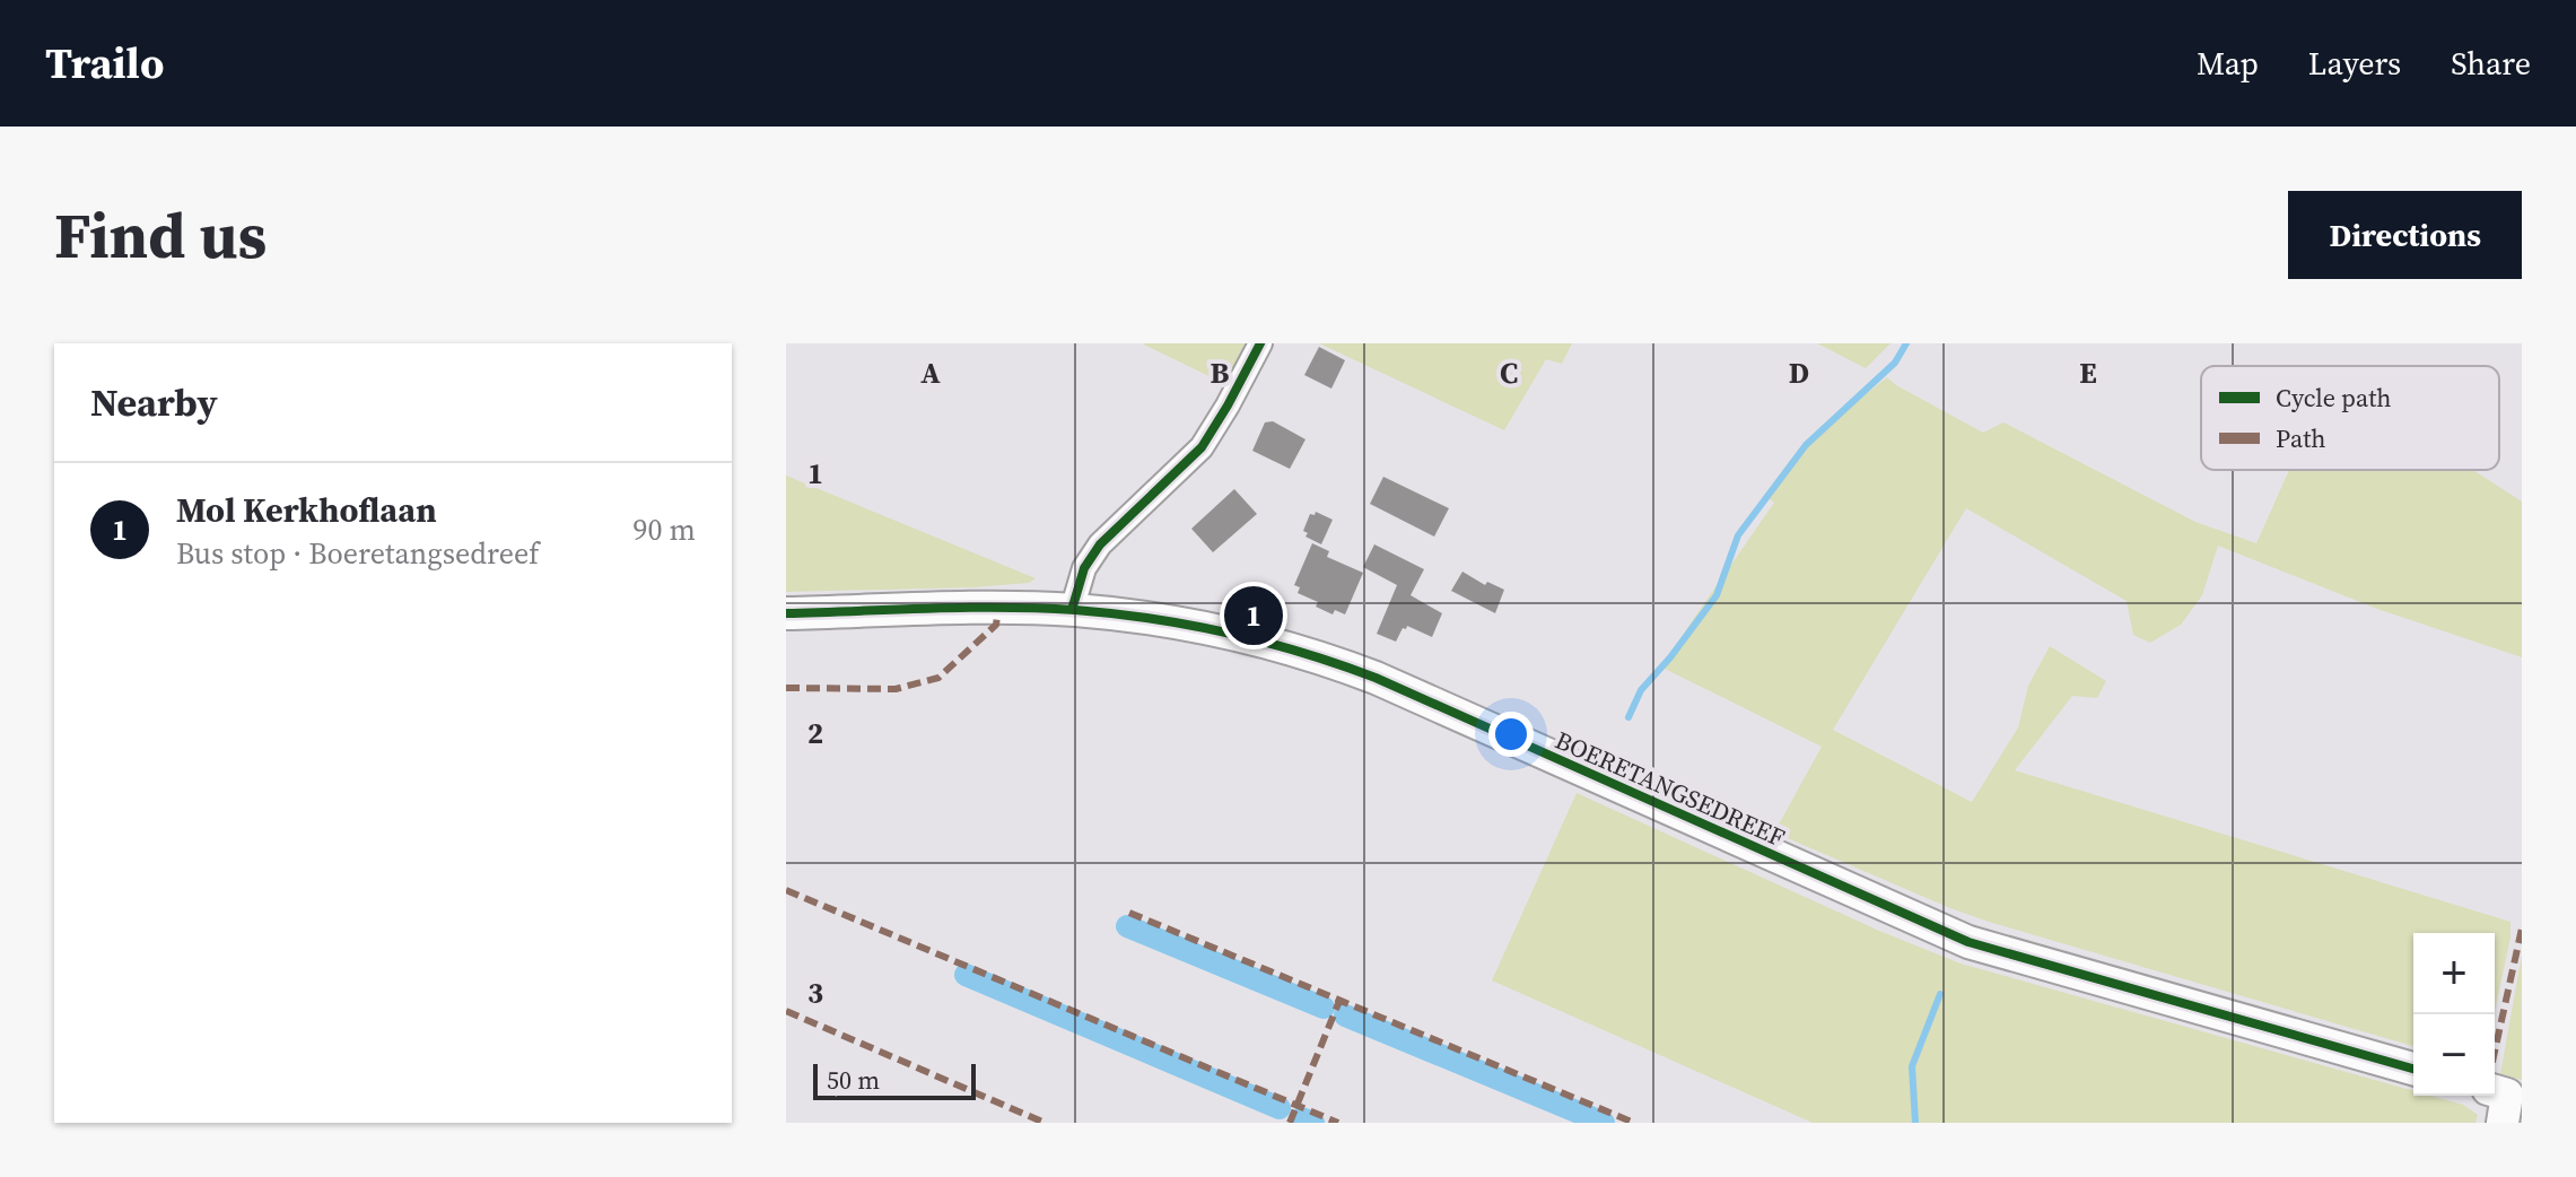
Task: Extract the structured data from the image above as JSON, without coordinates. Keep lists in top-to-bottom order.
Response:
{
  "streets": {
    "street": ["BOERETANGSEDREEF"]
  },
  "legend": ["Cycle path", "Path"],
  "scale_bar": "50 m",
  "page": {
    "header": "Trailo",
    "nav": ["Map", "Layers", "Share"],
    "buttons": "Directions",
    "title": "Find us",
    "heading": "Nearby",
    "list": [
      {
        "mark": "1",
        "name": "Mol Kerkhoflaan",
        "note": "Bus stop · Boeretangsedreef",
        "value": "90 m"
      }
    ],
    "pins": "1",
    "map_buttons": ["+", "−"],
    "scale": "50 m"
  },
  "grid": {
    "columns": [
      "A",
      "B",
      "C",
      "D",
      "E"
    ],
    "rows": ["1", "2", "3"]
  }
}
